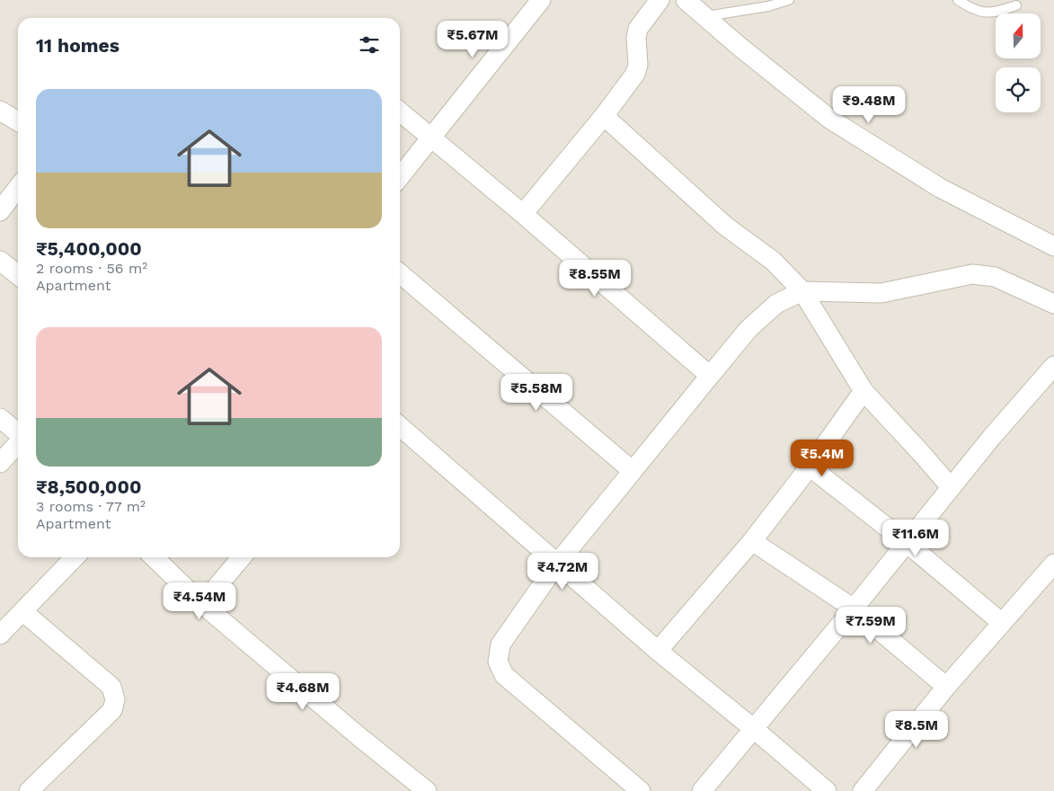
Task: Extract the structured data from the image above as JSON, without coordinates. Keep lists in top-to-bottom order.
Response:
{
  "north": "top",
  "page": {
    "heading": "11 homes",
    "price": [
      "₹5.67M",
      "₹9.48M",
      "₹8.55M",
      "₹5.58M",
      "₹5.4M",
      "₹11.6M",
      "₹4.72M",
      "₹4.54M",
      "₹7.59M",
      "₹4.68M",
      "₹8.5M"
    ],
    "list": [
      {
        "name": "₹5,400,000",
        "note": "2 rooms · 56 m² · Apartment"
      },
      {
        "name": "₹8,500,000",
        "note": "3 rooms · 77 m² · Apartment"
      }
    ]
  }
}
